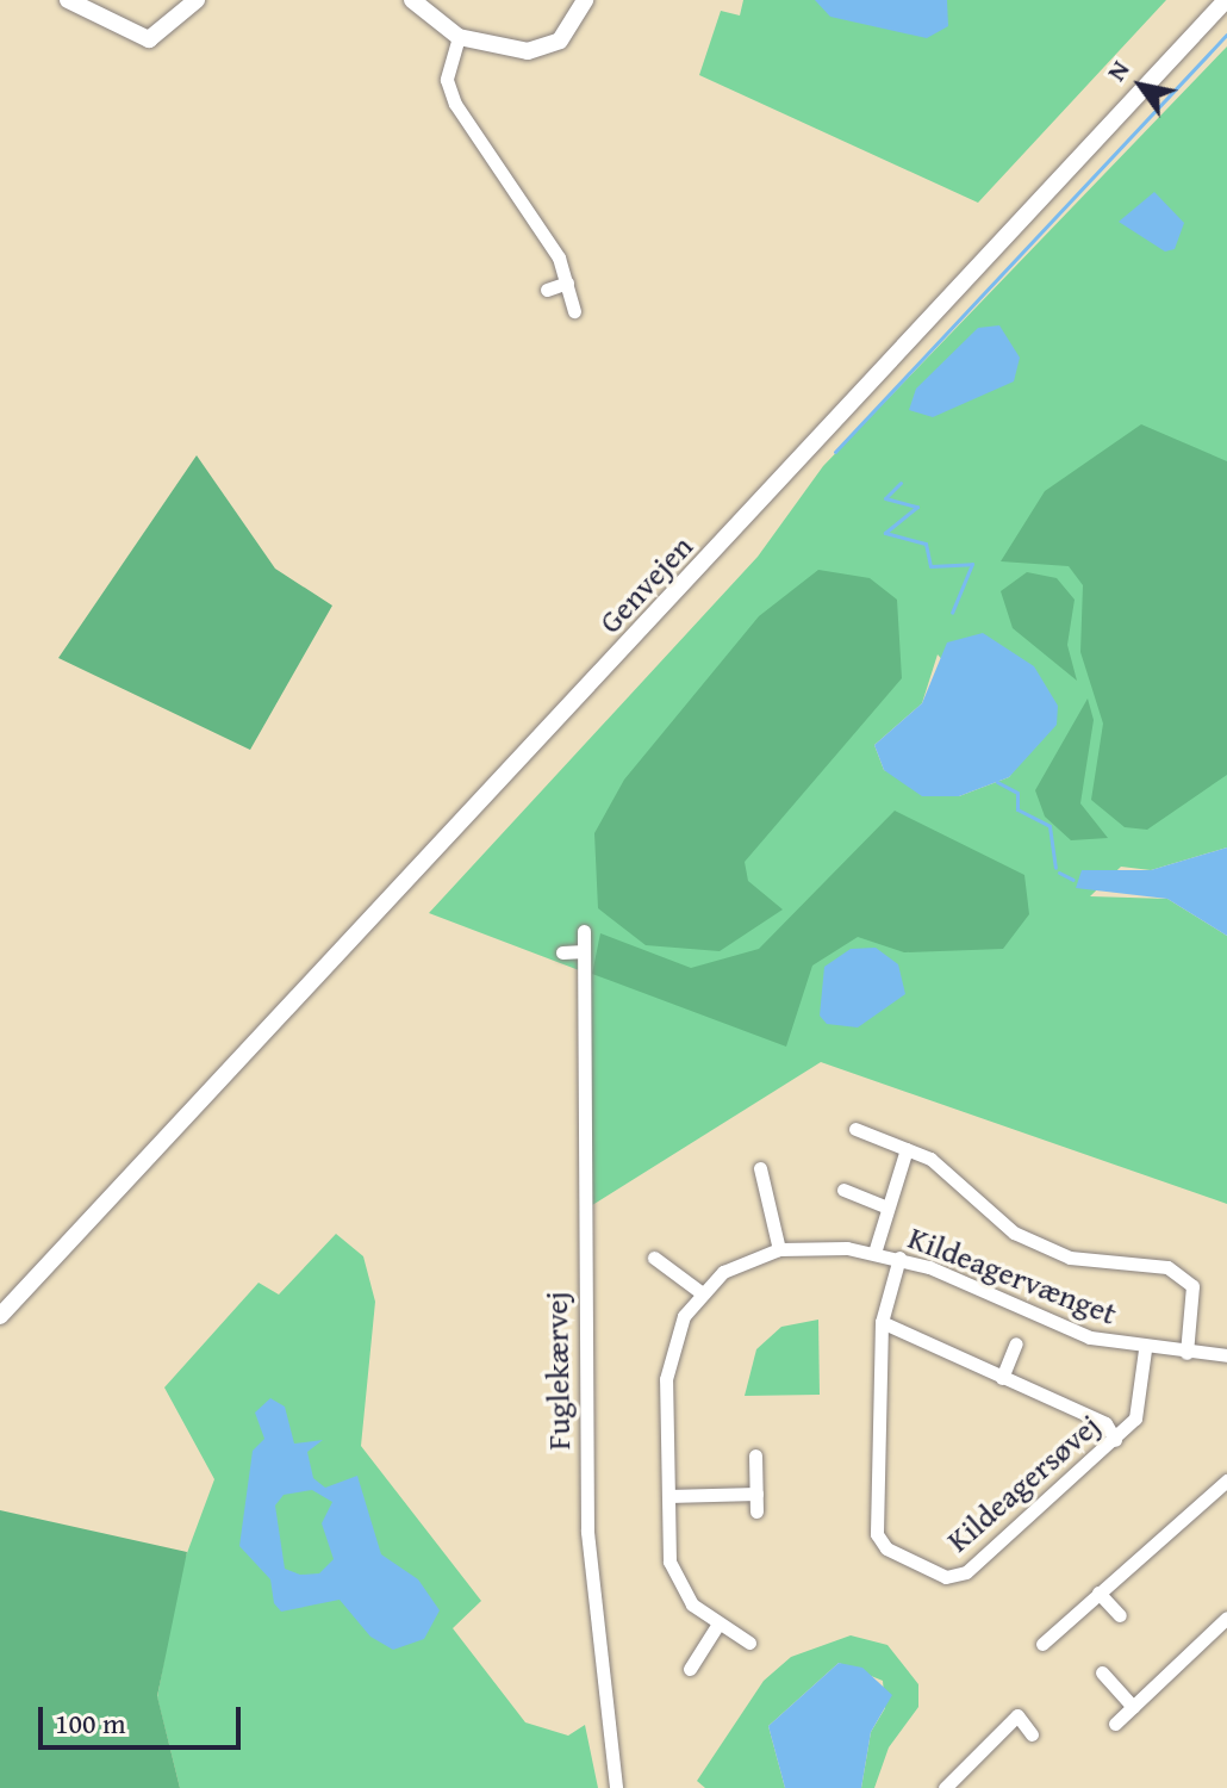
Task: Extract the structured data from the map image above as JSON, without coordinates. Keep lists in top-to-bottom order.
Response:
{
  "streets": {
    "street": [
      "Genvejen",
      "Kildeagervænget",
      "Fuglekærvej",
      "Kildeagersøvej"
    ]
  },
  "crossings": [
    ["Kildeagervænget", "Kildeagersøvej"]
  ],
  "scale_bar": "100 m",
  "north": "top left"
}
